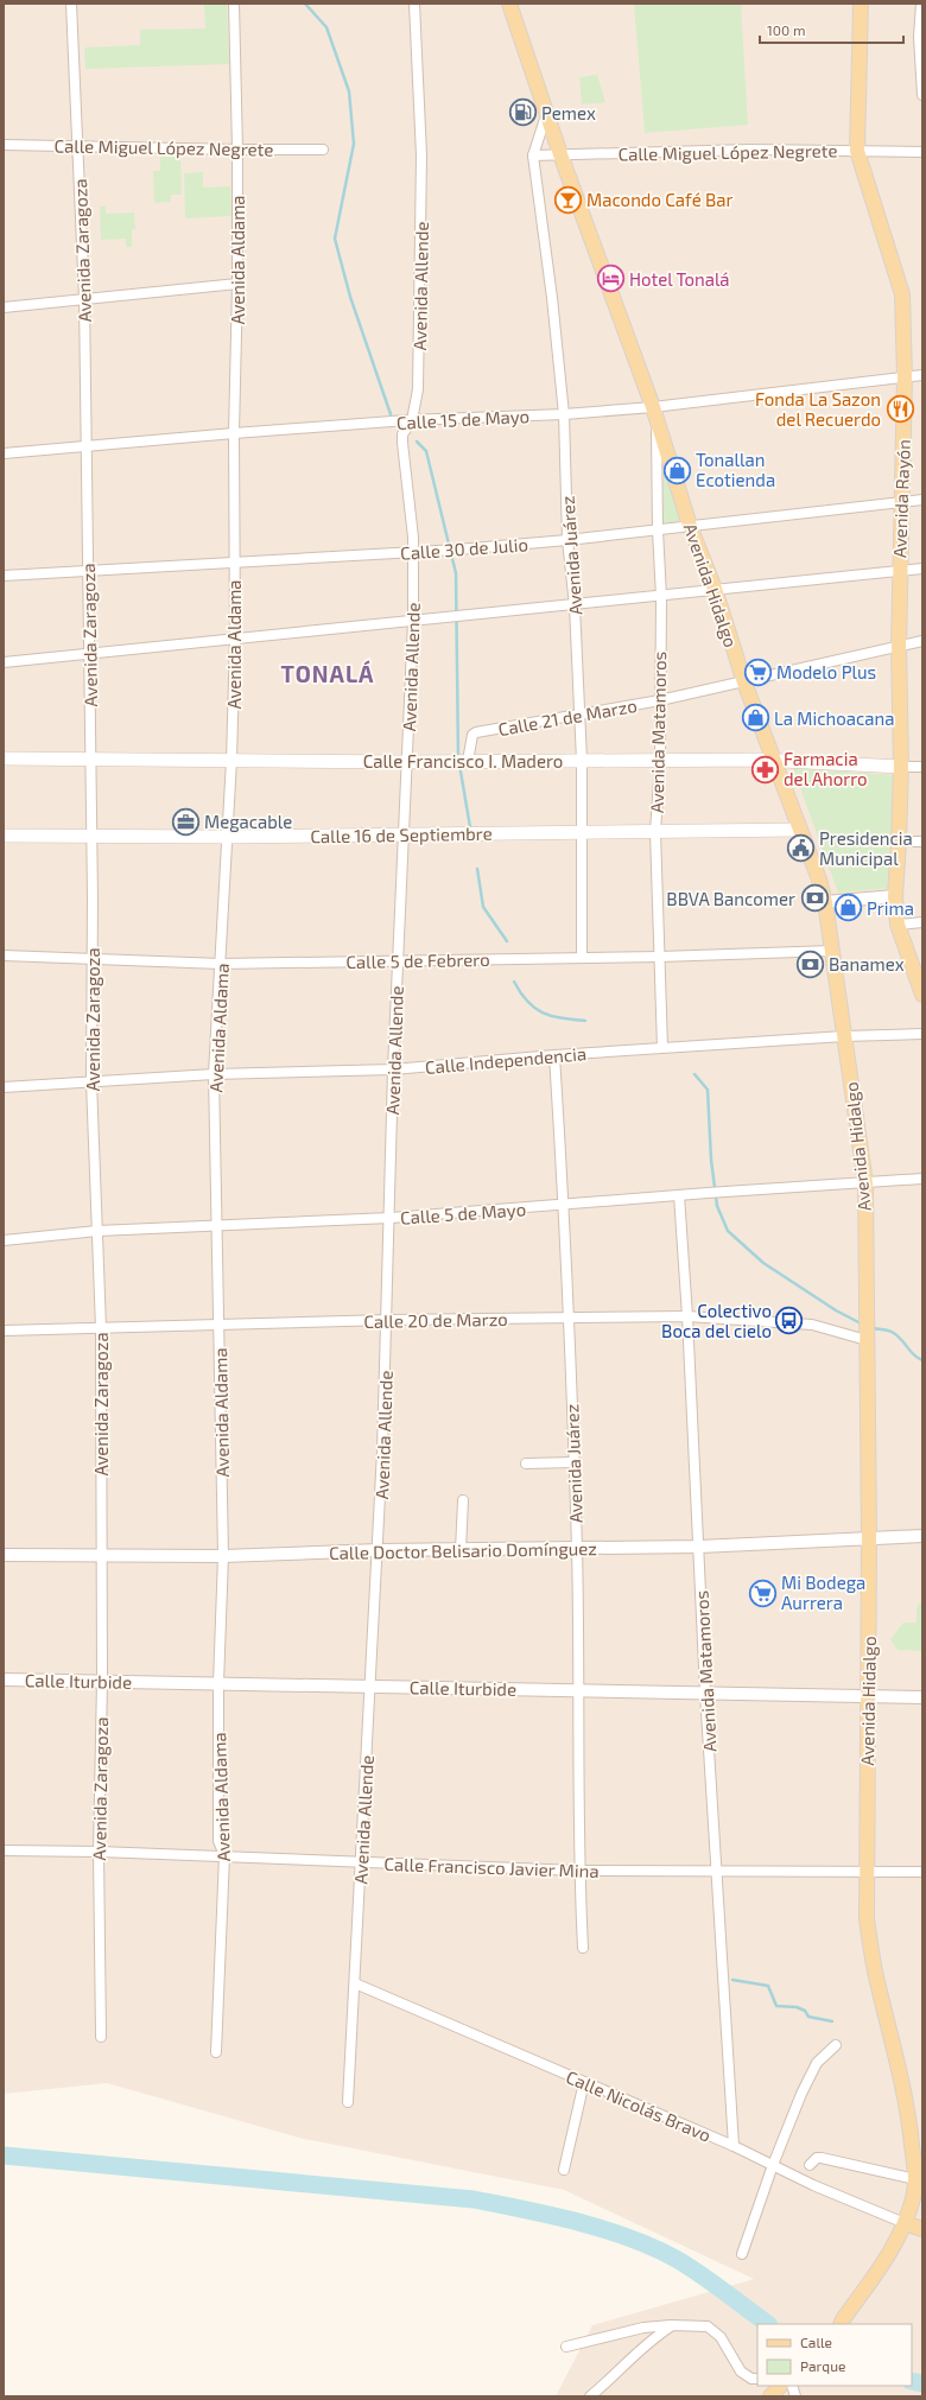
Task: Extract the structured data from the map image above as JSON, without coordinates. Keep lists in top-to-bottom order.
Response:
{
  "streets": {
    "main road": [
      "Avenida Rayón",
      "Avenida Hidalgo",
      "Calle Francisco I. Madero",
      "Calle 16 de Septiembre",
      "Calle Nicolás Bravo"
    ],
    "street": [
      "Calle Miguel López Negrete",
      "Avenida Zaragoza",
      "Avenida Aldama",
      "Avenida Allende",
      "Calle 15 de Mayo",
      "Calle 30 de Julio",
      "Avenida Juárez",
      "Calle 21 de Marzo",
      "Avenida Matamoros",
      "Calle 5 de Febrero",
      "Calle Independencia",
      "Calle 5 de Mayo",
      "Calle 20 de Marzo",
      "Calle Doctor Belisario Domínguez",
      "Calle Iturbide",
      "Calle Francisco Javier Mina"
    ]
  },
  "crossings": [
    ["Calle Miguel López Negrete", "Avenida Zaragoza"],
    ["Calle Miguel López Negrete", "Avenida Aldama"],
    ["Calle Miguel López Negrete", "Avenida Rayón"],
    ["Calle Miguel López Negrete", "Avenida Juárez"],
    ["Calle Miguel López Negrete", "Avenida Hidalgo"],
    ["Avenida Zaragoza", "Calle 15 de Mayo"],
    ["Avenida Zaragoza", "Calle 30 de Julio"],
    ["Avenida Zaragoza", "Calle Francisco I. Madero"],
    ["Avenida Zaragoza", "Calle 16 de Septiembre"],
    ["Avenida Zaragoza", "Calle 5 de Febrero"],
    ["Avenida Zaragoza", "Calle Independencia"],
    ["Avenida Zaragoza", "Calle 5 de Mayo"],
    ["Avenida Zaragoza", "Calle 20 de Marzo"],
    ["Avenida Zaragoza", "Calle Doctor Belisario Domínguez"],
    ["Avenida Zaragoza", "Calle Iturbide"],
    ["Avenida Zaragoza", "Calle Francisco Javier Mina"],
    ["Avenida Aldama", "Calle 15 de Mayo"],
    ["Avenida Aldama", "Calle 30 de Julio"],
    ["Avenida Aldama", "Calle Francisco I. Madero"],
    ["Avenida Aldama", "Calle 16 de Septiembre"],
    ["Avenida Aldama", "Calle 5 de Febrero"],
    ["Avenida Aldama", "Calle Independencia"],
    ["Avenida Aldama", "Calle 5 de Mayo"],
    ["Avenida Aldama", "Calle 20 de Marzo"],
    ["Avenida Aldama", "Calle Doctor Belisario Domínguez"],
    ["Avenida Aldama", "Calle Iturbide"],
    ["Avenida Aldama", "Calle Francisco Javier Mina"],
    ["Avenida Allende", "Calle 15 de Mayo"],
    ["Avenida Allende", "Calle 30 de Julio"],
    ["Avenida Allende", "Calle Francisco I. Madero"],
    ["Avenida Allende", "Calle 16 de Septiembre"],
    ["Avenida Allende", "Calle 5 de Febrero"],
    ["Avenida Allende", "Calle Independencia"],
    ["Avenida Allende", "Calle 5 de Mayo"],
    ["Avenida Allende", "Calle 20 de Marzo"],
    ["Avenida Allende", "Calle Doctor Belisario Domínguez"],
    ["Avenida Allende", "Calle Iturbide"],
    ["Avenida Allende", "Calle Francisco Javier Mina"],
    ["Avenida Allende", "Calle Nicolás Bravo"],
    ["Calle 15 de Mayo", "Avenida Rayón"],
    ["Calle 15 de Mayo", "Avenida Juárez"],
    ["Calle 15 de Mayo", "Avenida Hidalgo"],
    ["Calle 15 de Mayo", "Avenida Matamoros"],
    ["Avenida Rayón", "Calle 30 de Julio"],
    ["Avenida Rayón", "Calle Francisco I. Madero"],
    ["Calle 30 de Julio", "Avenida Juárez"],
    ["Calle 30 de Julio", "Avenida Hidalgo"],
    ["Calle 30 de Julio", "Avenida Matamoros"],
    ["Avenida Juárez", "Calle 21 de Marzo"],
    ["Avenida Juárez", "Calle Francisco I. Madero"],
    ["Avenida Juárez", "Calle 16 de Septiembre"],
    ["Avenida Juárez", "Calle 5 de Febrero"],
    ["Avenida Juárez", "Calle Independencia"],
    ["Avenida Juárez", "Calle 5 de Mayo"],
    ["Avenida Juárez", "Calle 20 de Marzo"],
    ["Avenida Juárez", "Calle Doctor Belisario Domínguez"],
    ["Avenida Juárez", "Calle Iturbide"],
    ["Avenida Juárez", "Calle Francisco Javier Mina"],
    ["Avenida Hidalgo", "Calle 21 de Marzo"],
    ["Avenida Hidalgo", "Avenida Matamoros"],
    ["Avenida Hidalgo", "Calle Francisco I. Madero"],
    ["Avenida Hidalgo", "Calle 16 de Septiembre"],
    ["Avenida Hidalgo", "Calle 5 de Febrero"],
    ["Avenida Hidalgo", "Calle Independencia"],
    ["Avenida Hidalgo", "Calle 5 de Mayo"],
    ["Avenida Hidalgo", "Calle 20 de Marzo"],
    ["Avenida Hidalgo", "Calle Doctor Belisario Domínguez"],
    ["Avenida Hidalgo", "Calle Iturbide"],
    ["Avenida Hidalgo", "Calle Francisco Javier Mina"],
    ["Avenida Hidalgo", "Calle Nicolás Bravo"],
    ["Calle 21 de Marzo", "Avenida Matamoros"],
    ["Calle 21 de Marzo", "Calle Francisco I. Madero"],
    ["Avenida Matamoros", "Calle Francisco I. Madero"],
    ["Avenida Matamoros", "Calle 16 de Septiembre"],
    ["Avenida Matamoros", "Calle 5 de Febrero"],
    ["Avenida Matamoros", "Calle Independencia"],
    ["Avenida Matamoros", "Calle 5 de Mayo"],
    ["Avenida Matamoros", "Calle 20 de Marzo"],
    ["Avenida Matamoros", "Calle Doctor Belisario Domínguez"],
    ["Avenida Matamoros", "Calle Iturbide"],
    ["Avenida Matamoros", "Calle Francisco Javier Mina"],
    ["Avenida Matamoros", "Calle Nicolás Bravo"]
  ],
  "districts": ["TONALÁ"],
  "places": {
    "fuel station": ["Pemex"],
    "bar": ["Macondo Café Bar"],
    "hotel": ["Hotel Tonalá"],
    "restaurant": ["Fonda La Sazon del Recuerdo"],
    "shop": ["Tonallan Ecotienda", "La Michoacana", "Prima"],
    "supermarket": ["Modelo Plus", "Mi Bodega Aurrera"],
    "pharmacy": ["Farmacia del Ahorro"],
    "office": ["Megacable"],
    "public building": ["Presidencia Municipal"],
    "bank": ["BBVA Bancomer", "Banamex"],
    "bus stop": ["Colectivo Boca del cielo"]
  },
  "legend": ["Calle", "Parque"],
  "scale_bar": "100 m"
}
